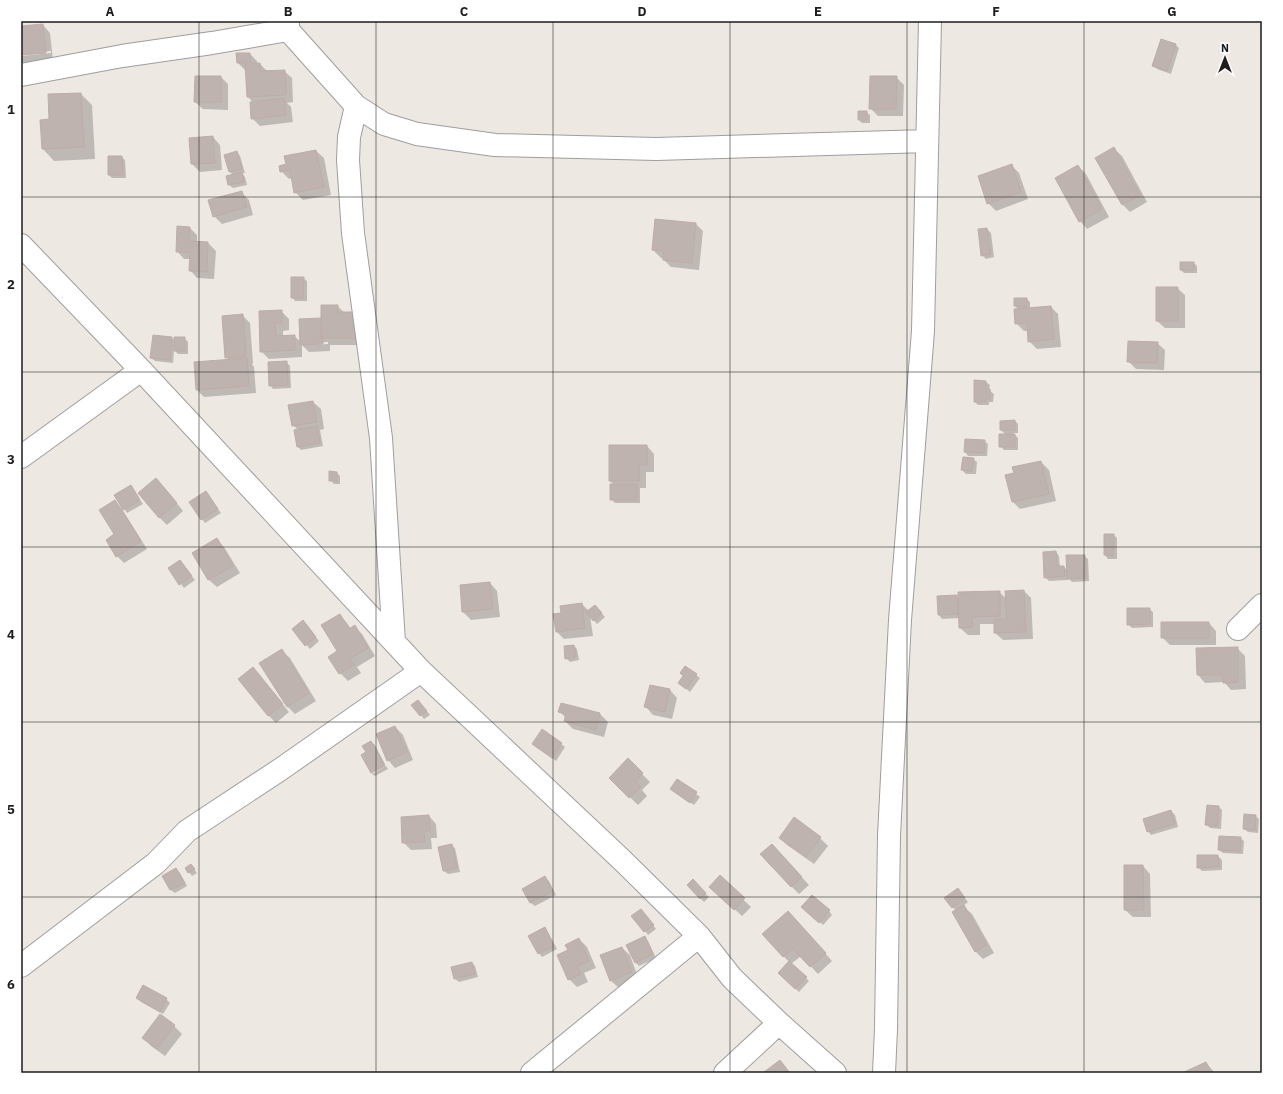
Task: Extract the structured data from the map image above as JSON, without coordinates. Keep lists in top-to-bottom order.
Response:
{
  "north": "top",
  "grid": {
    "columns": [
      "A",
      "B",
      "C",
      "D",
      "E",
      "F",
      "G"
    ],
    "rows": [
      "1",
      "2",
      "3",
      "4",
      "5",
      "6"
    ]
  }
}
